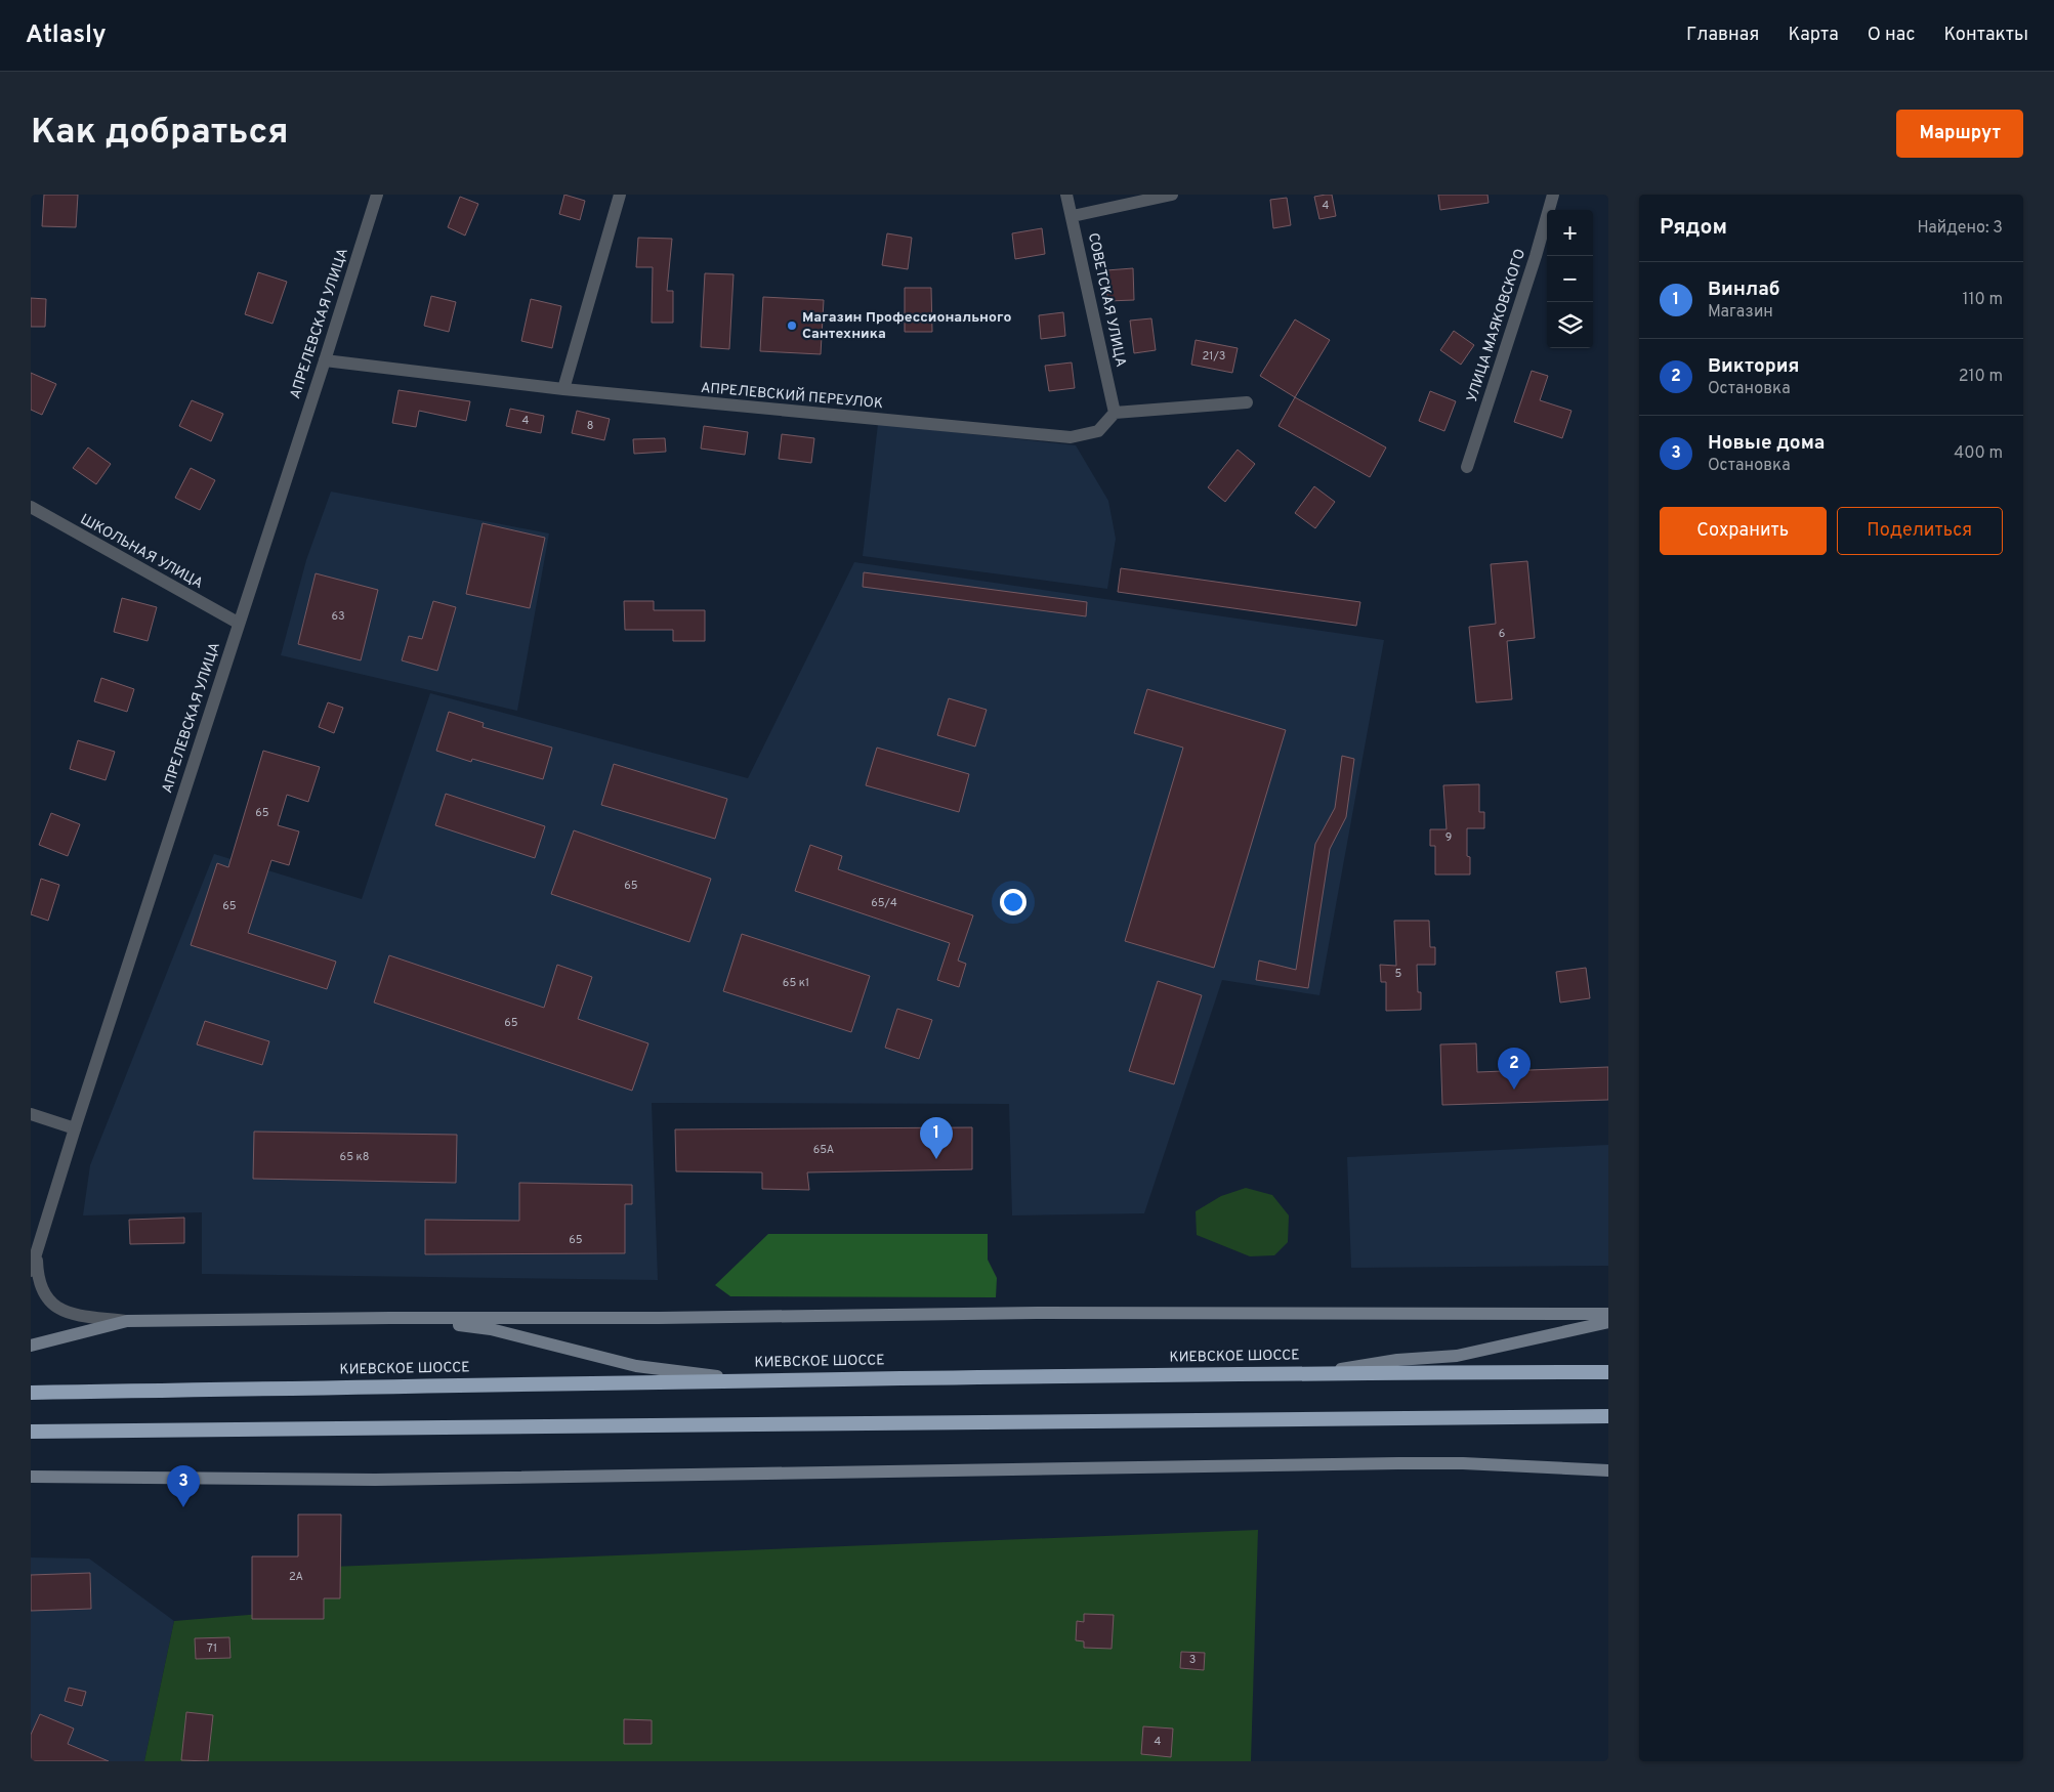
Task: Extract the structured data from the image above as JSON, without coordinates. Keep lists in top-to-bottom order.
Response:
{
  "streets": {
    "highway": ["КИЕВСКОЕ ШОССЕ"],
    "street": [
      "СОВЕТСКАЯ УЛИЦА",
      "АПРЕЛЕВСКАЯ УЛИЦА",
      "УЛИЦА МАЯКОВСКОГО",
      "АПРЕЛЕВСКИЙ ПЕРЕУЛОК",
      "ШКОЛЬНАЯ УЛИЦА"
    ]
  },
  "crossings": [
    ["СОВЕТСКАЯ УЛИЦА", "АПРЕЛЕВСКИЙ ПЕРЕУЛОК"],
    ["АПРЕЛЕВСКАЯ УЛИЦА", "АПРЕЛЕВСКИЙ ПЕРЕУЛОК"],
    ["АПРЕЛЕВСКАЯ УЛИЦА", "ШКОЛЬНАЯ УЛИЦА"]
  ],
  "places": ["Магазин Профессионального Сантехника"],
  "house_numbers": [
    "4",
    "21/3",
    "4",
    "8",
    "63",
    "6",
    "65",
    "9",
    "65",
    "65/4",
    "65",
    "5",
    "65 к1",
    "65",
    "65А",
    "65 к8",
    "65",
    "2А",
    "71",
    "3",
    "4"
  ],
  "page": {
    "header": "Atlasly",
    "nav": [
      "Главная",
      "Карта",
      "О нас",
      "Контакты"
    ],
    "buttons": [
      "Маршрут",
      ["Сохранить", "Поделиться"]
    ],
    "title": "Как добраться",
    "heading": ["Рядом", "Найдено: 3"],
    "map_buttons": ["+", "−"],
    "list": [
      {
        "mark": "1",
        "name": "Винлаб",
        "note": "Магазин",
        "value": "110 m"
      },
      {
        "mark": "2",
        "name": "Виктория",
        "note": "Остановка",
        "value": "210 m"
      },
      {
        "mark": "3",
        "name": "Новые дома",
        "note": "Остановка",
        "value": "400 m"
      }
    ],
    "pins": ["2", "1", "3"]
  }
}
